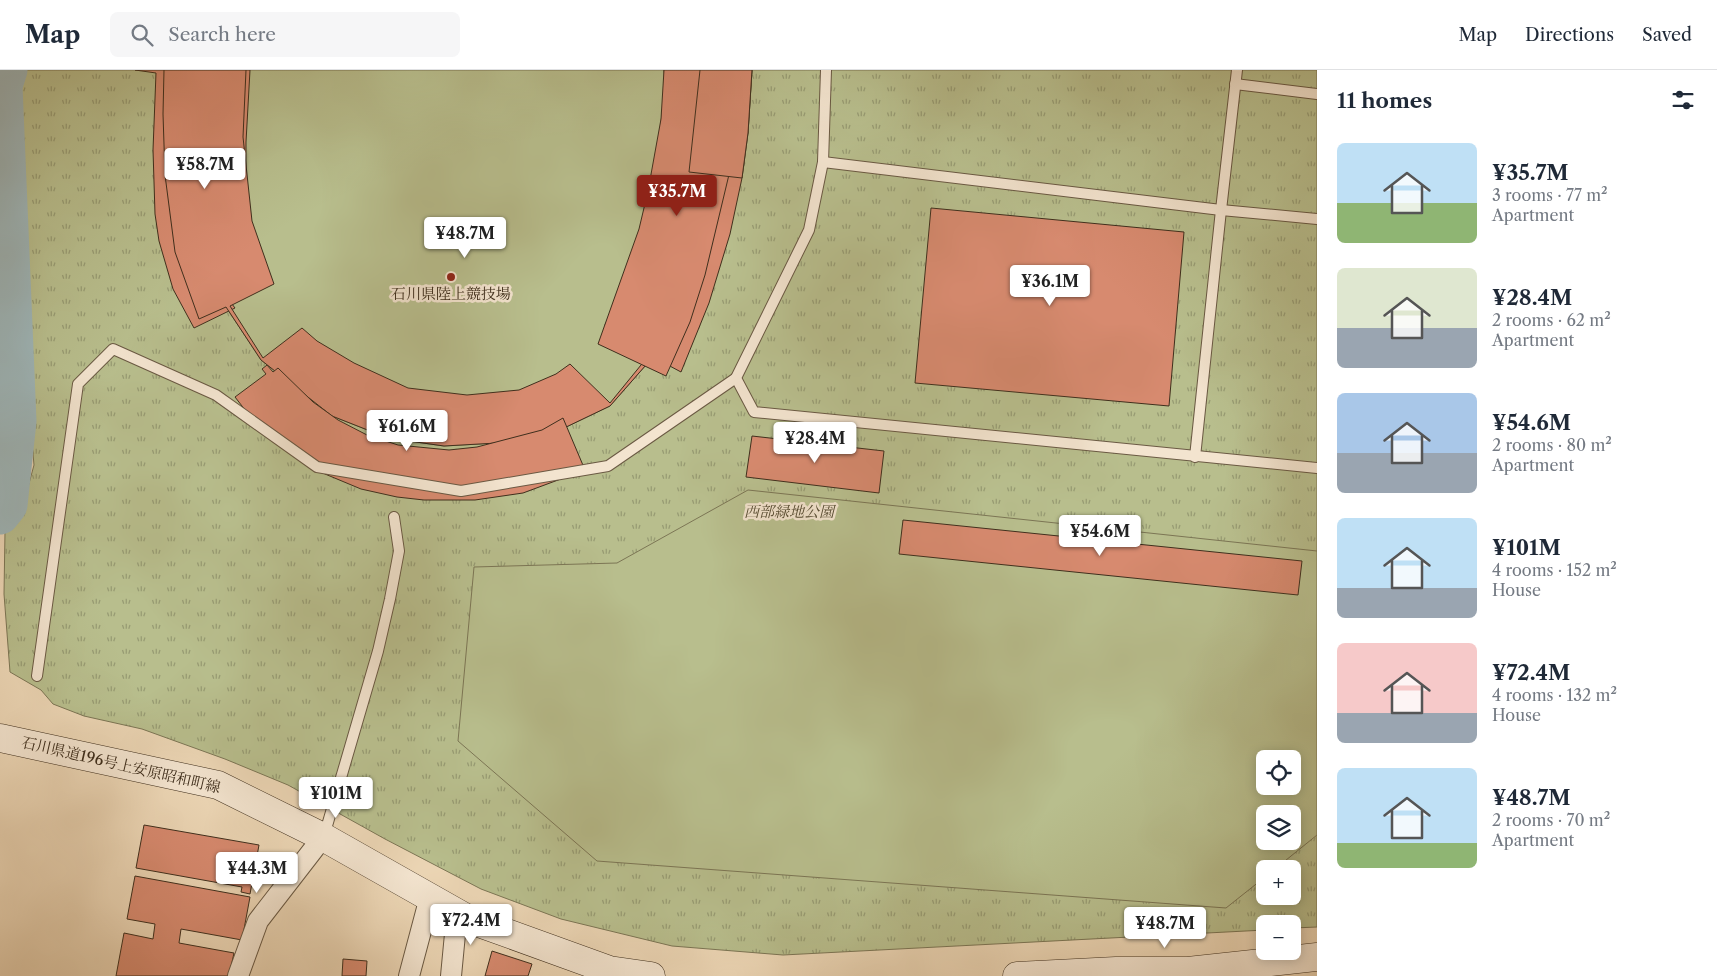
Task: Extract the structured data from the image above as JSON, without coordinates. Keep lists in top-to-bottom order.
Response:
{
  "streets": {
    "main road": ["石川県道196号上安原昭和町線"]
  },
  "parks": ["西部緑地公園"],
  "places": ["石川県陸上競技場"],
  "page": {
    "header": "Map",
    "search": "Search here",
    "nav": ["Map", "Directions", "Saved"],
    "heading": "11 homes",
    "list": [
      {
        "name": "¥35.7M",
        "note": "3 rooms · 77 m² · Apartment"
      },
      {
        "name": "¥28.4M",
        "note": "2 rooms · 62 m² · Apartment"
      },
      {
        "name": "¥54.6M",
        "note": "2 rooms · 80 m² · Apartment"
      },
      {
        "name": "¥101M",
        "note": "4 rooms · 152 m² · House"
      },
      {
        "name": "¥72.4M",
        "note": "4 rooms · 132 m² · House"
      },
      {
        "name": "¥48.7M",
        "note": "2 rooms · 70 m² · Apartment"
      }
    ],
    "price": [
      "¥58.7M",
      "¥35.7M",
      "¥48.7M",
      "¥36.1M",
      "¥61.6M",
      "¥28.4M",
      "¥54.6M",
      "¥101M",
      "¥44.3M",
      "¥72.4M",
      "¥48.7M"
    ],
    "map_buttons": ["+", "−"]
  }
}
